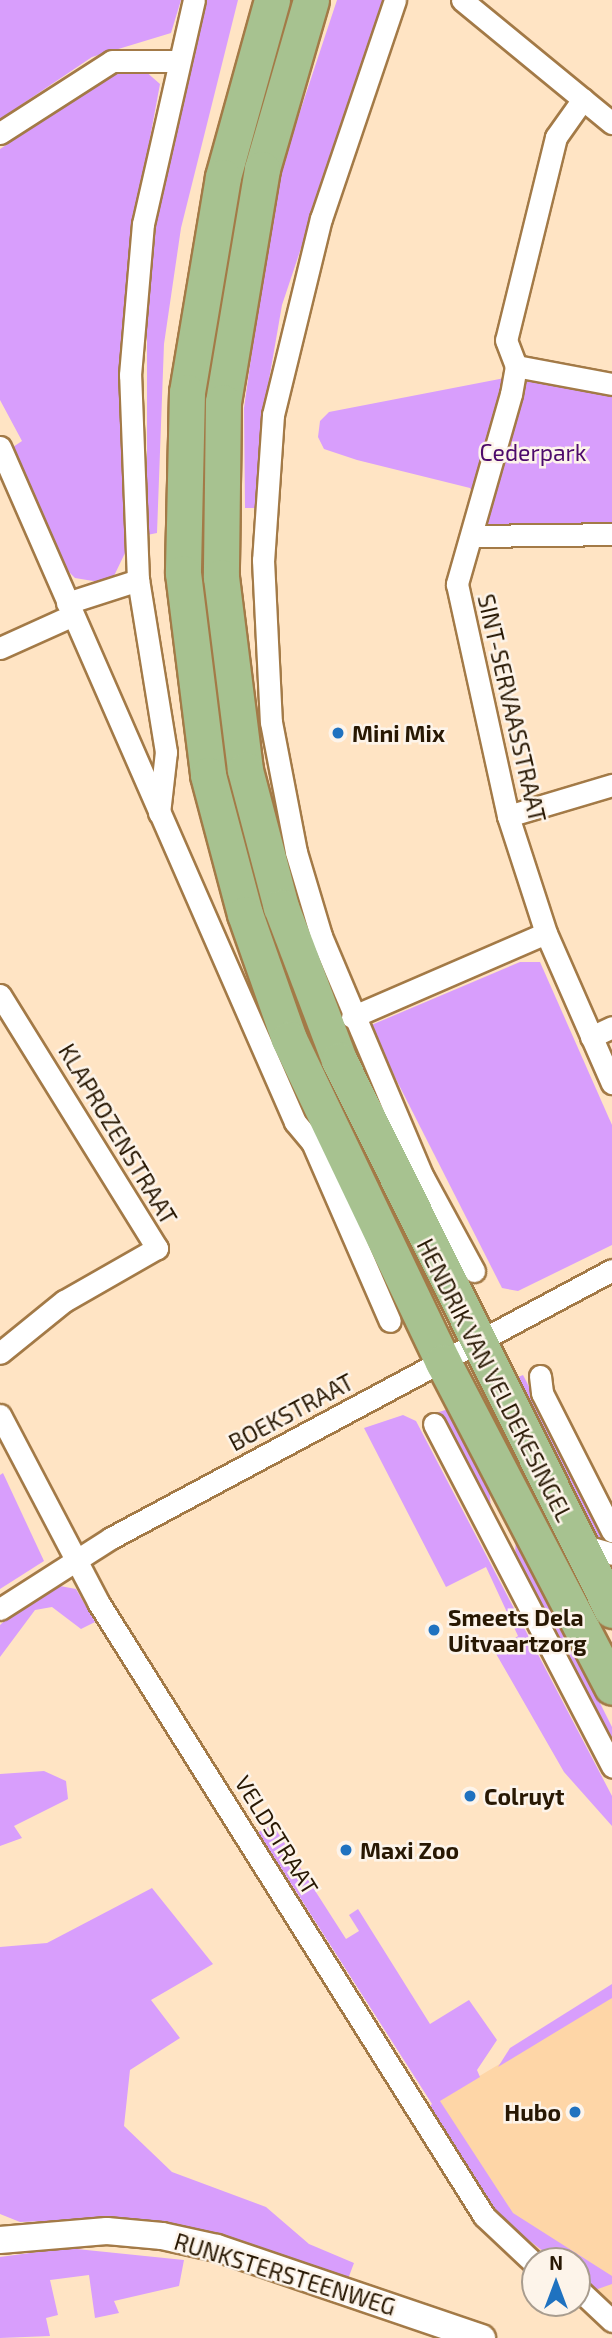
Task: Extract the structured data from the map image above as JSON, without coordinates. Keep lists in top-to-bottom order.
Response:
{
  "streets": {
    "highway": ["HENDRIK VAN VELDEKESINGEL"],
    "street": [
      "SINT-SERVAASSTRAAT",
      "KLAPROZENSTRAAT",
      "BOEKSTRAAT",
      "VELDSTRAAT",
      "RUNKSTERSTEENWEG"
    ]
  },
  "crossings": [
    ["HENDRIK VAN VELDEKESINGEL", "BOEKSTRAAT"],
    ["BOEKSTRAAT", "VELDSTRAAT"]
  ],
  "parks": ["Cederpark"],
  "places": [
    "Mini Mix",
    "Smeets Dela Uitvaartzorg",
    "Colruyt",
    "Maxi Zoo",
    "Hubo"
  ],
  "north": "top"
}
